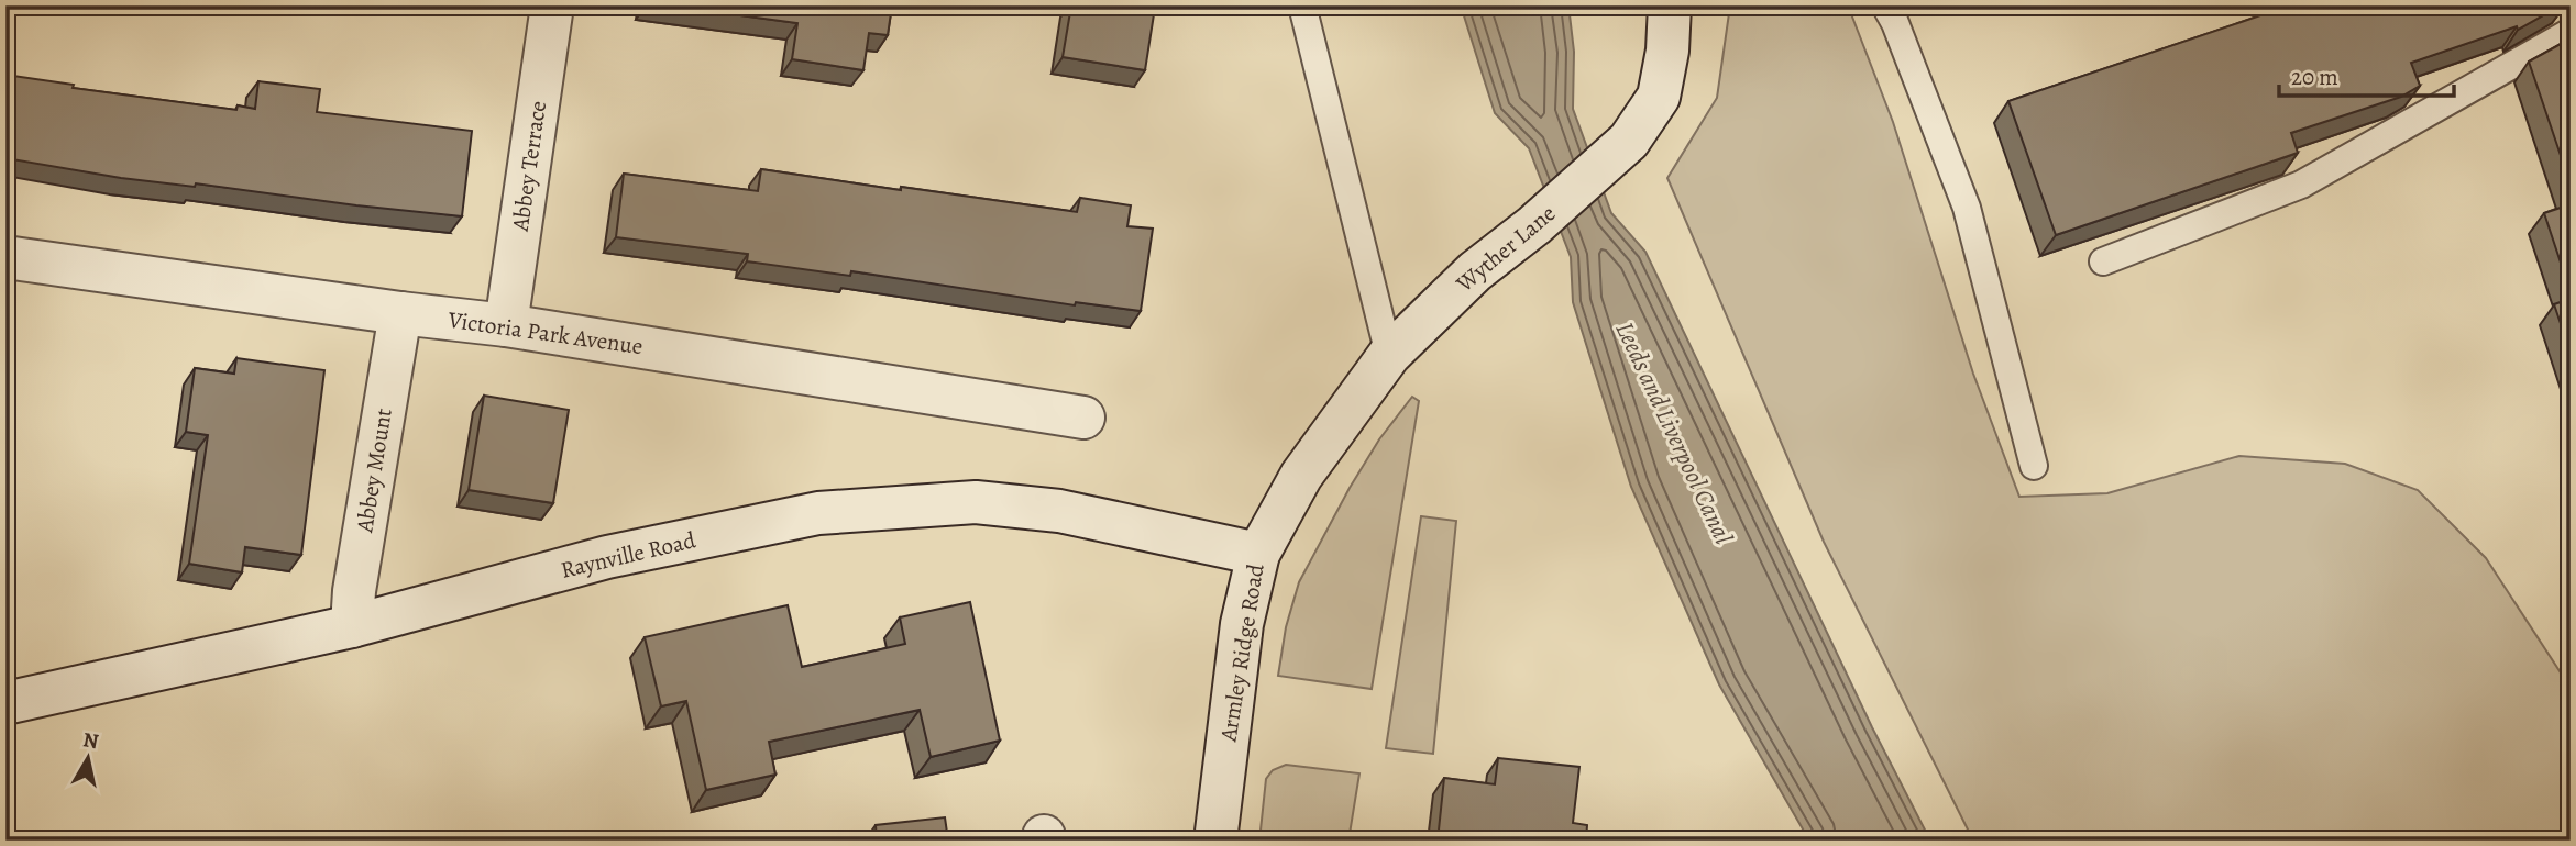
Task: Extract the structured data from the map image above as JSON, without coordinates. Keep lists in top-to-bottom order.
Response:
{
  "streets": {
    "street": [
      "Abbey Terrace",
      "Wyther Lane",
      "Victoria Park Avenue",
      "Abbey Mount",
      "Raynville Road",
      "Armley Ridge Road"
    ]
  },
  "crossings": [
    ["Abbey Terrace", "Victoria Park Avenue"],
    ["Wyther Lane", "Armley Ridge Road"],
    ["Victoria Park Avenue", "Abbey Mount"],
    ["Abbey Mount", "Raynville Road"],
    ["Raynville Road", "Armley Ridge Road"]
  ],
  "water": ["Leeds and Liverpool Canal"],
  "scale_bar": "20 m",
  "north": "top"
}
